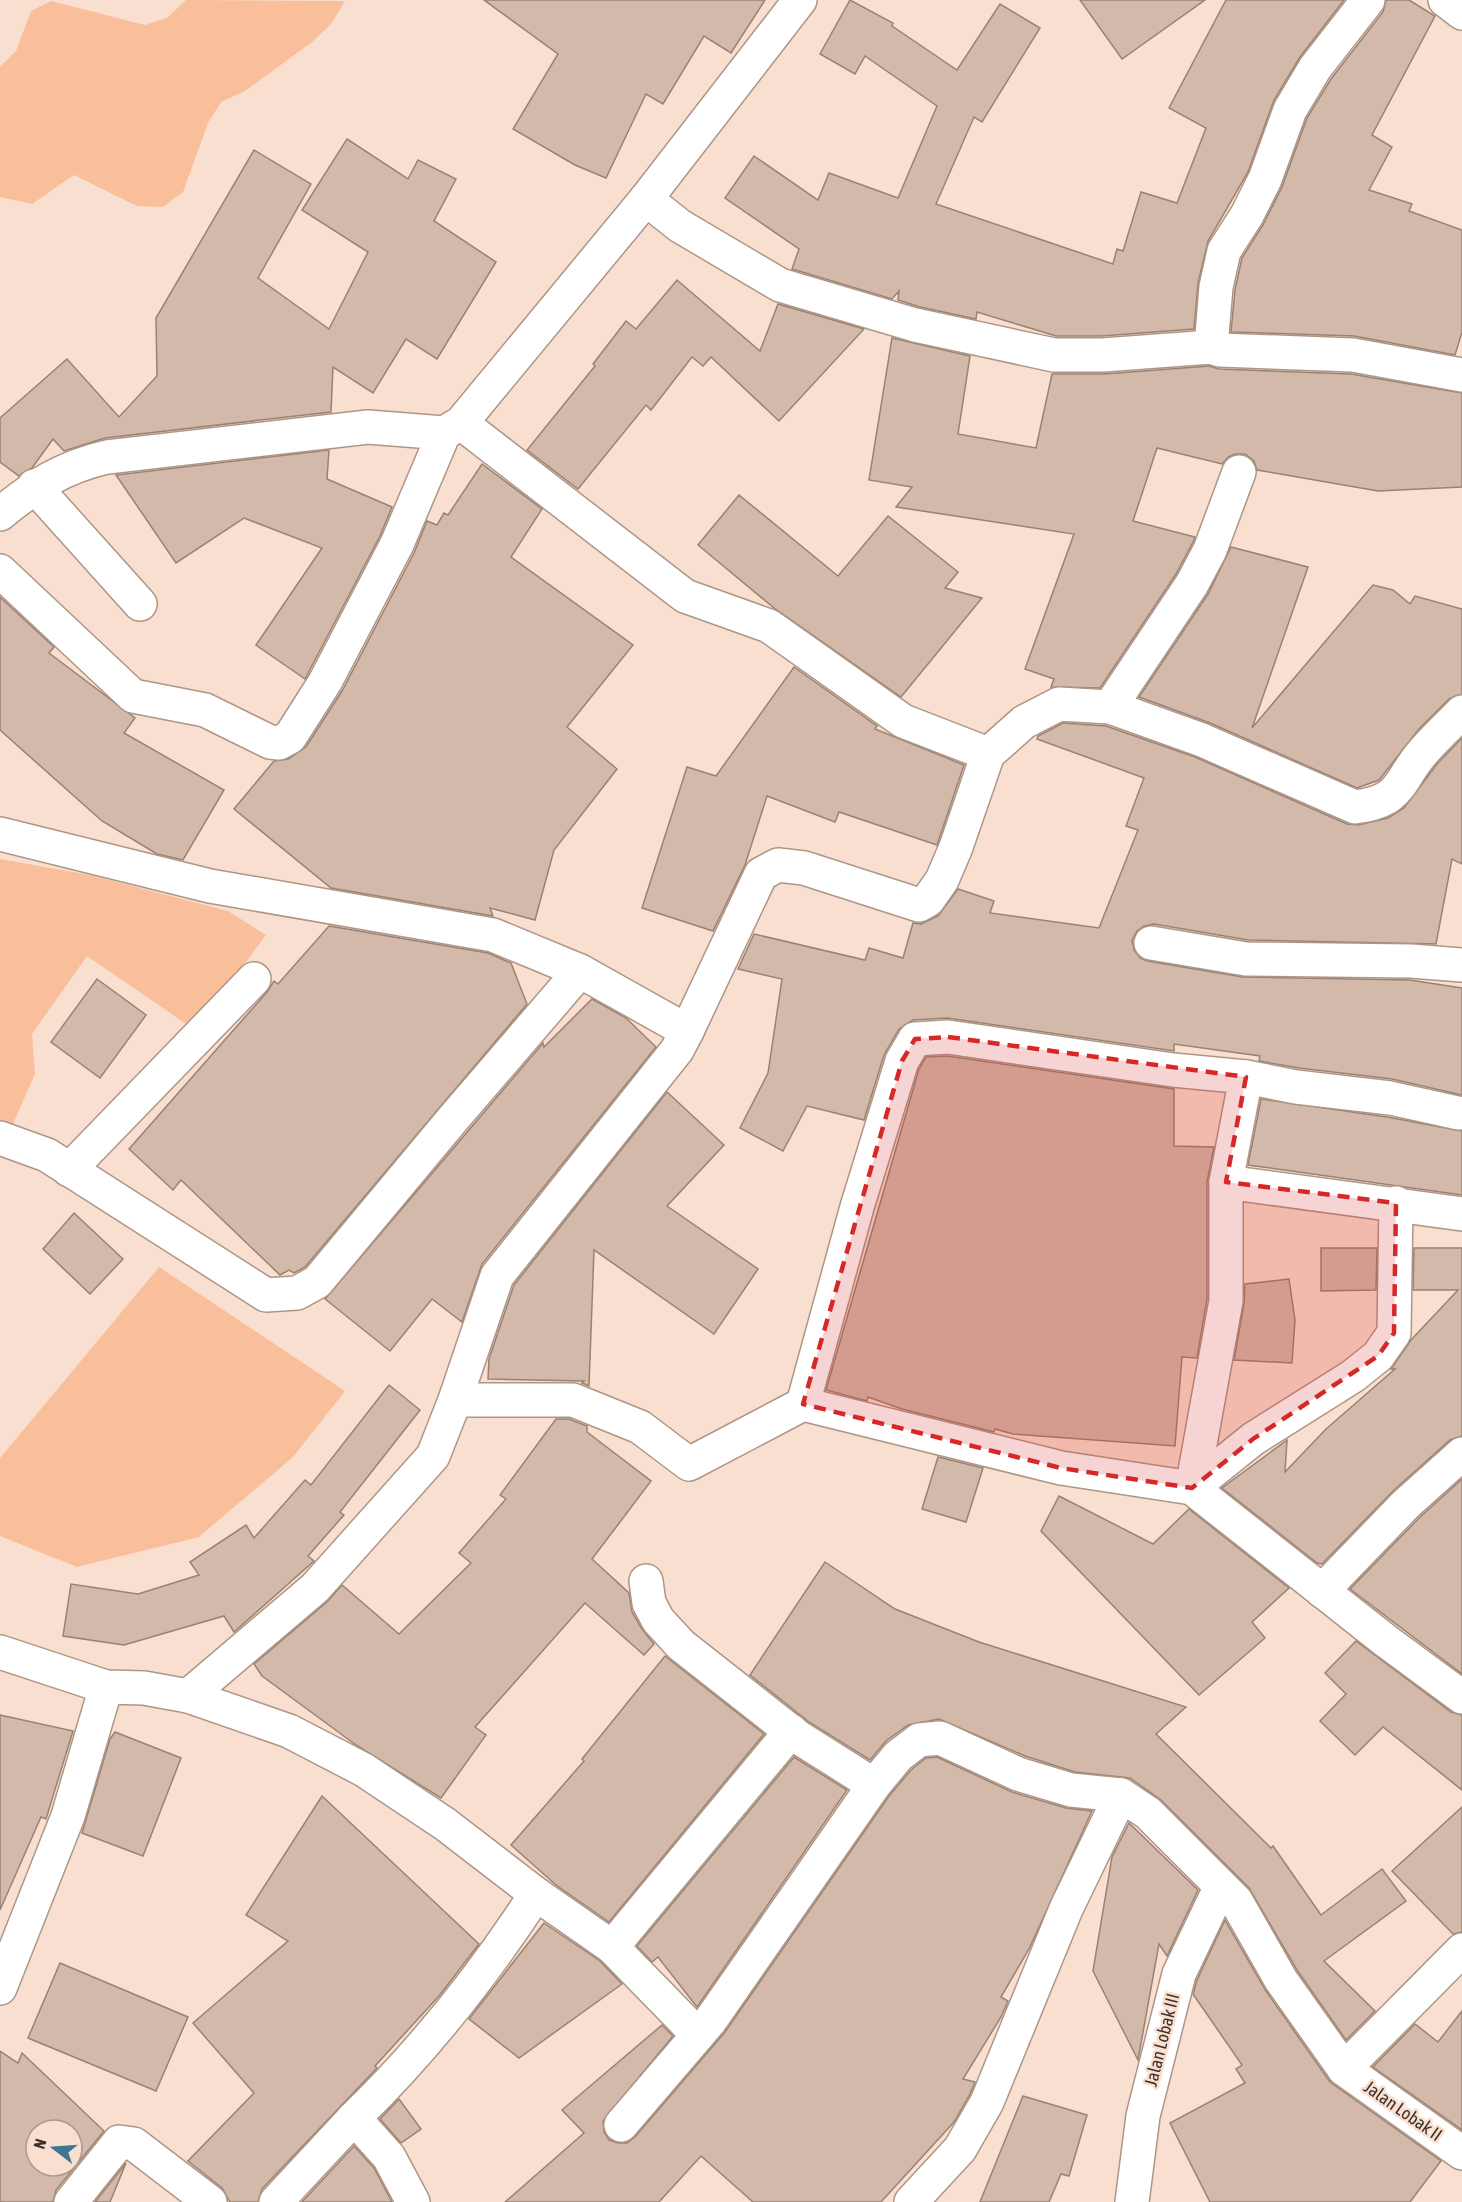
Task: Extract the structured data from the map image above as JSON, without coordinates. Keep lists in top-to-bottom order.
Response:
{
  "streets": {
    "street": ["Jalan Lobak III", "Jalan Lobak II"]
  },
  "crossings": [
    ["Jalan Lobak III", "Jalan Lobak II"]
  ],
  "north": "left"
}
